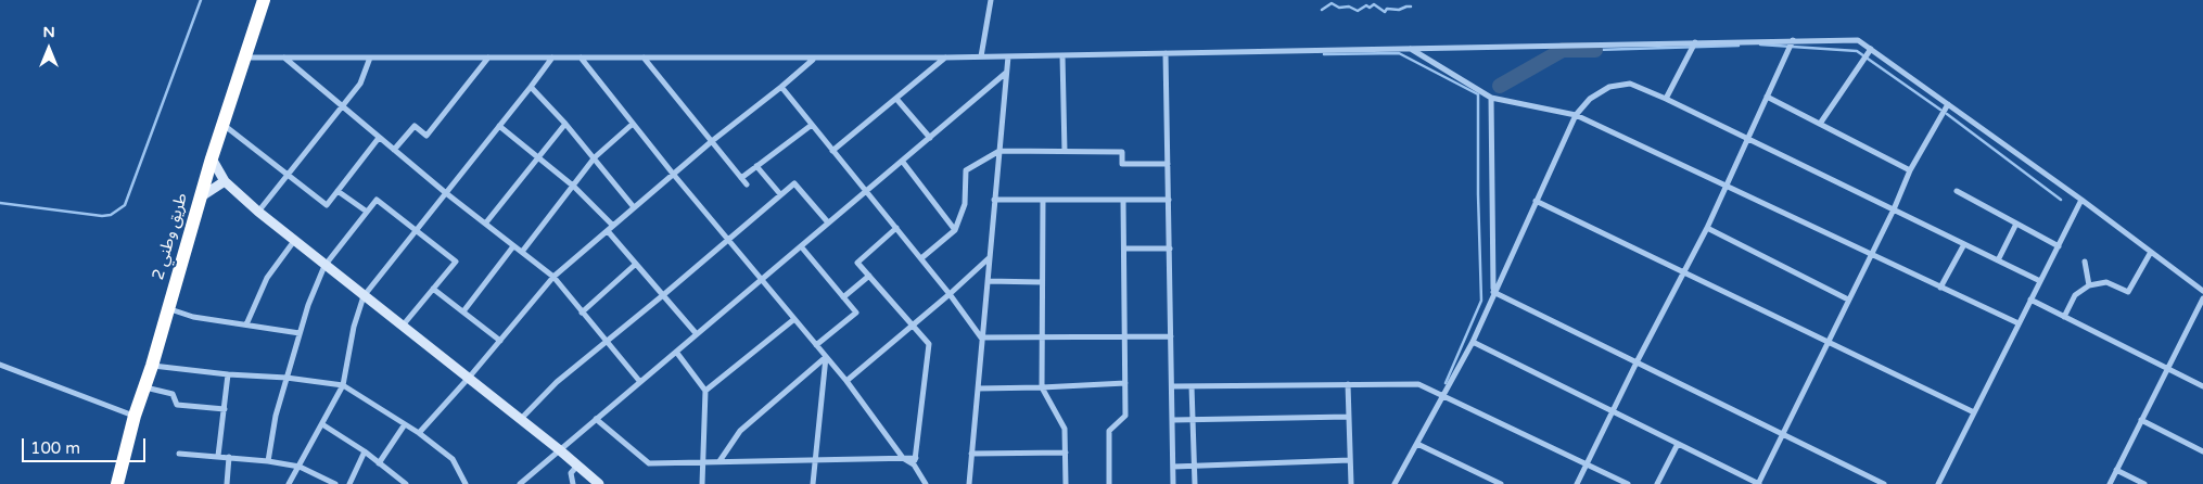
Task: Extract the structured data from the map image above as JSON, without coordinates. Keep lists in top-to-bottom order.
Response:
{
  "streets": {
    "highway": ["طريق وطني 2"]
  },
  "scale_bar": "100 m",
  "north": "top"
}
